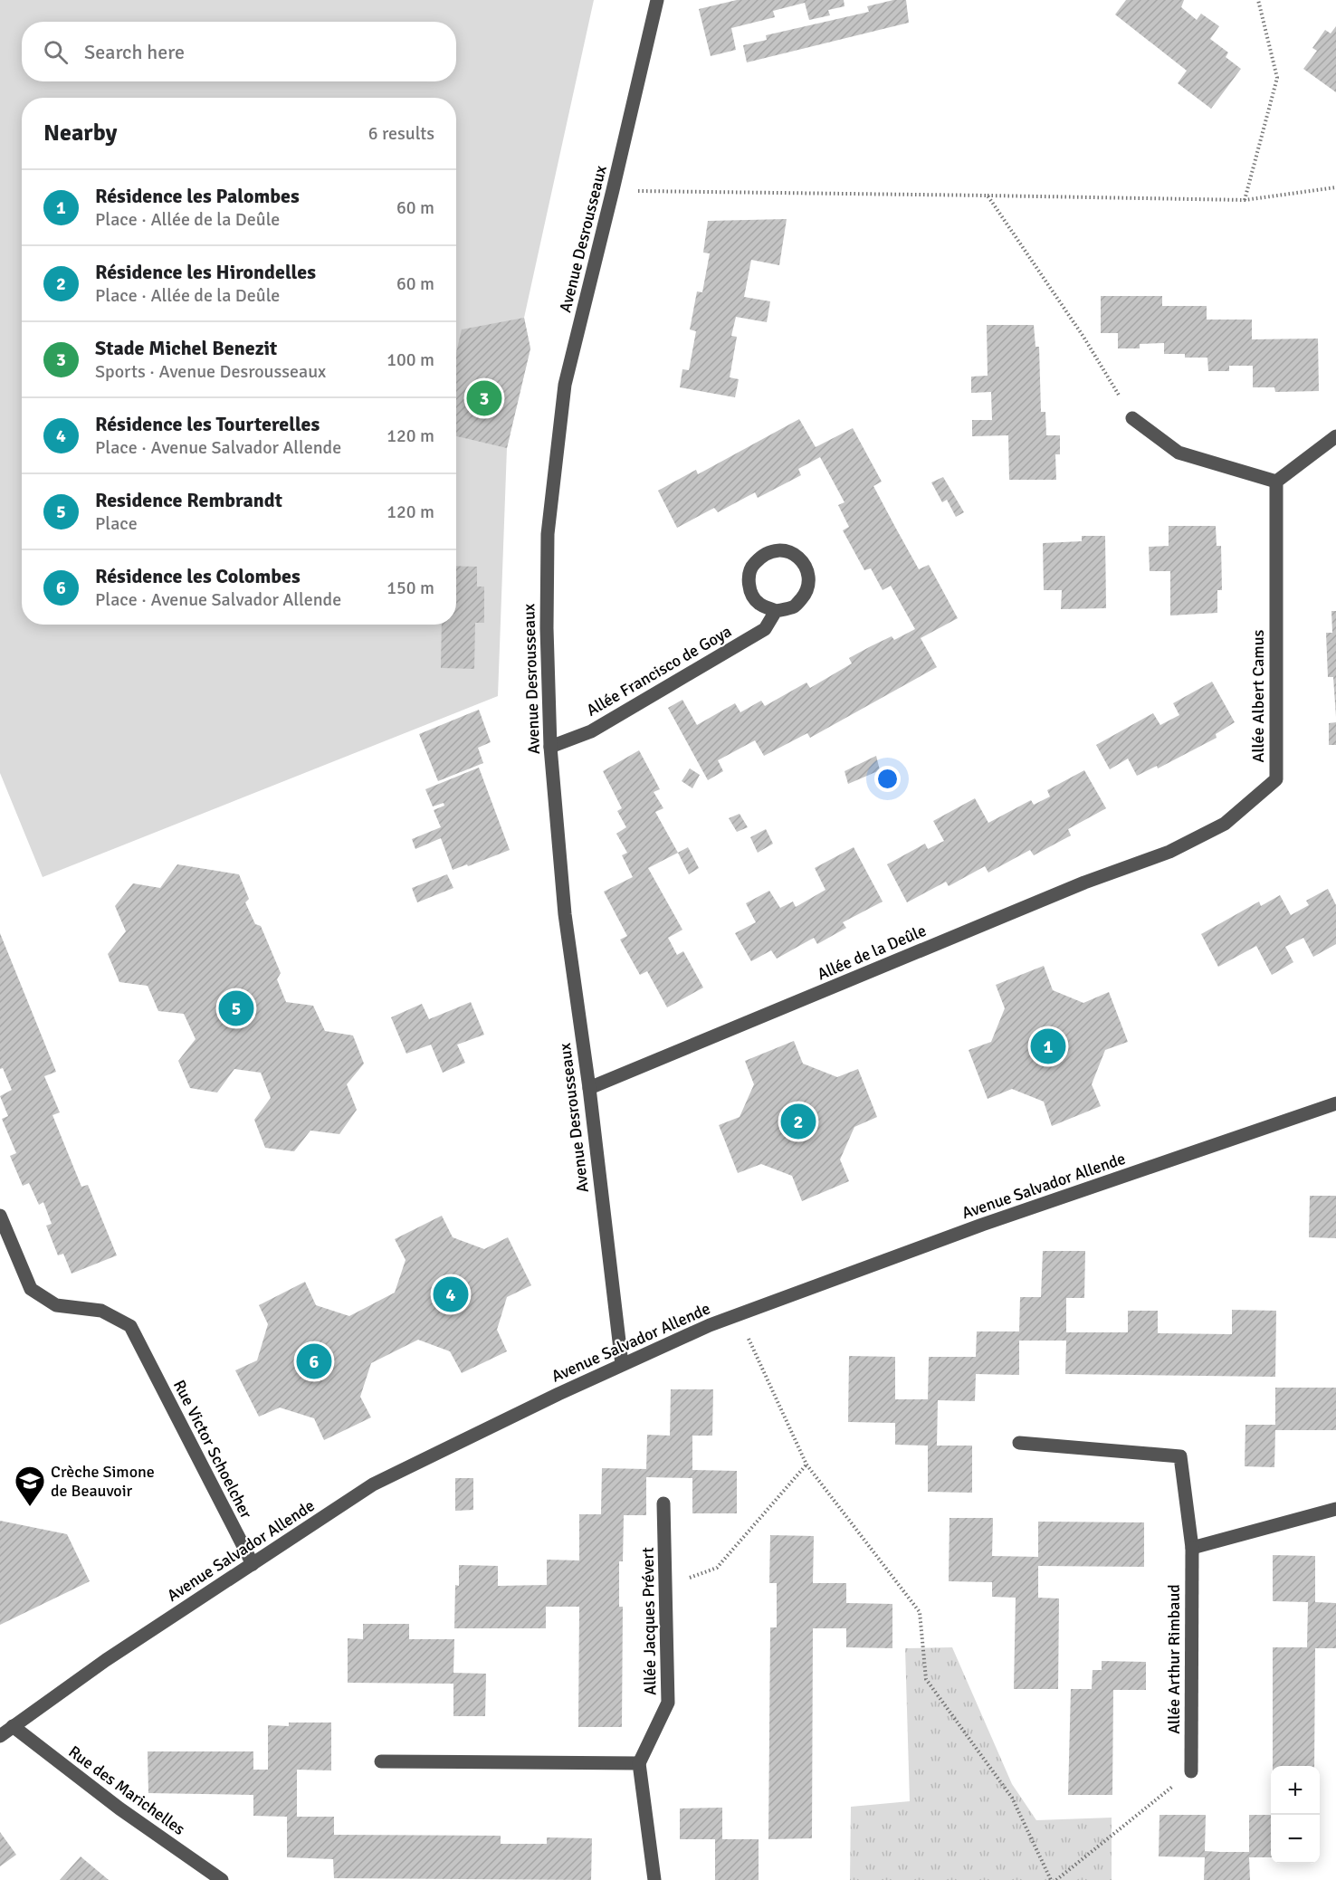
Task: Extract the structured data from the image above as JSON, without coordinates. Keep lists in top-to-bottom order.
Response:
{
  "streets": {
    "street": [
      "Avenue Desrousseaux",
      "Allée Francisco de Goya",
      "Allée Albert Camus",
      "Allée de la Deûle",
      "Avenue Salvador Allende",
      "Rue Victor Schoelcher",
      "Allée Jacques Prévert",
      "Allée Arthur Rimbaud",
      "Rue des Marichelles"
    ]
  },
  "crossings": [
    ["Avenue Desrousseaux", "Allée Francisco de Goya"],
    ["Avenue Desrousseaux", "Allée de la Deûle"],
    ["Avenue Desrousseaux", "Avenue Salvador Allende"],
    ["Allée Albert Camus", "Allée de la Deûle"],
    ["Avenue Salvador Allende", "Rue Victor Schoelcher"],
    ["Avenue Salvador Allende", "Rue des Marichelles"]
  ],
  "places": {
    "school or university": ["Crèche Simone de Beauvoir"]
  },
  "page": {
    "search": "Search here",
    "heading": ["Nearby", "6 results"],
    "list": [
      {
        "mark": "1",
        "name": "Résidence les Palombes",
        "note": "Place · Allée de la Deûle",
        "value": "60 m"
      },
      {
        "mark": "2",
        "name": "Résidence les Hirondelles",
        "note": "Place · Allée de la Deûle",
        "value": "60 m"
      },
      {
        "mark": "3",
        "name": "Stade Michel Benezit",
        "note": "Sports · Avenue Desrousseaux",
        "value": "100 m"
      },
      {
        "mark": "4",
        "name": "Résidence les Tourterelles",
        "note": "Place · Avenue Salvador Allende",
        "value": "120 m"
      },
      {
        "mark": "5",
        "name": "Residence Rembrandt",
        "note": "Place",
        "value": "120 m"
      },
      {
        "mark": "6",
        "name": "Résidence les Colombes",
        "note": "Place · Avenue Salvador Allende",
        "value": "150 m"
      }
    ],
    "pins": [
      "3",
      "5",
      "1",
      "2",
      "4",
      "6"
    ],
    "map_buttons": ["+", "−"]
  }
}
